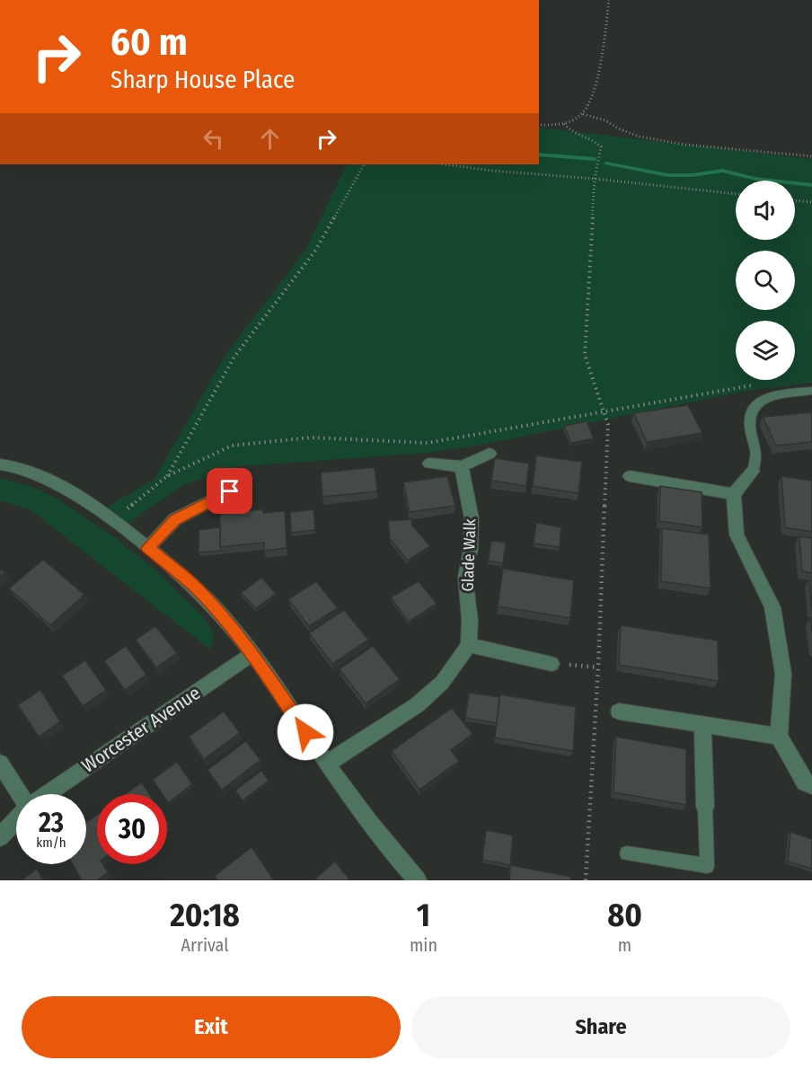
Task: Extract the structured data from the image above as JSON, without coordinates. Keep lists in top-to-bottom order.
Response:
{
  "streets": {
    "street": ["Glade Walk", "Worcester Avenue"]
  },
  "page": {
    "turn": ["60 m", "Sharp House Place"],
    "speed": "23 km/h",
    "limit": "30",
    "eta": [
      "20:18",
      "Arrival",
      "1",
      "min",
      "80",
      "m"
    ],
    "buttons": ["Exit", "Share"]
  }
}
